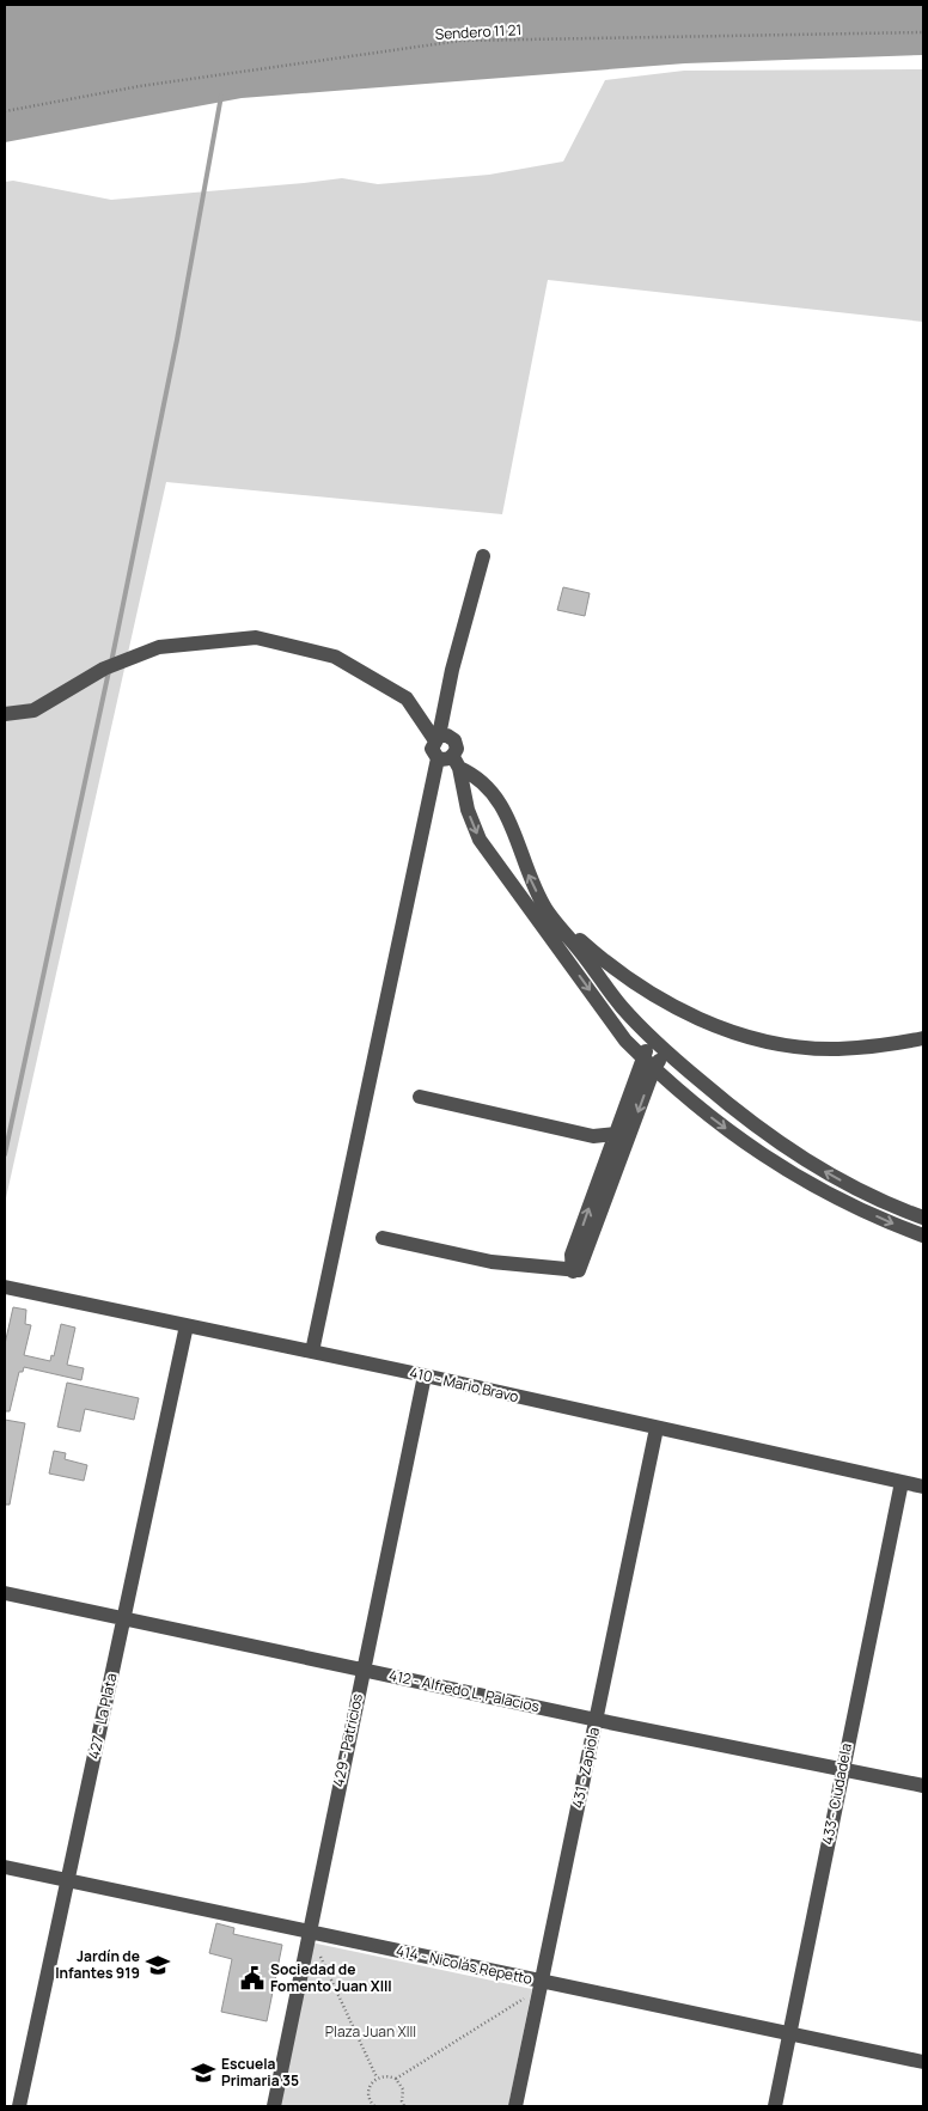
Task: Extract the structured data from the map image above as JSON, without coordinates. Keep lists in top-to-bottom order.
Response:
{
  "streets": {
    "street": [
      "410 - Mario Bravo",
      "412 - Alfredo L. Palacios",
      "427 - La Plata",
      "429 - Patricios",
      "431 - Zapiola",
      "433 - Ciudadela",
      "414 - Nicolás Repetto"
    ],
    "path": ["Sendero 11 21"]
  },
  "crossings": [
    ["410 - Mario Bravo", "427 - La Plata"],
    ["410 - Mario Bravo", "429 - Patricios"],
    ["410 - Mario Bravo", "431 - Zapiola"],
    ["410 - Mario Bravo", "433 - Ciudadela"],
    ["412 - Alfredo L. Palacios", "427 - La Plata"],
    ["412 - Alfredo L. Palacios", "429 - Patricios"],
    ["412 - Alfredo L. Palacios", "431 - Zapiola"],
    ["412 - Alfredo L. Palacios", "433 - Ciudadela"],
    ["427 - La Plata", "414 - Nicolás Repetto"],
    ["429 - Patricios", "414 - Nicolás Repetto"],
    ["431 - Zapiola", "414 - Nicolás Repetto"],
    ["433 - Ciudadela", "414 - Nicolás Repetto"]
  ],
  "parks": ["Plaza Juan XIII"],
  "places": {
    "school or university": ["Jardín de Infantes 919", "Escuela Primaria 35"],
    "public building": ["Sociedad de Fomento Juan XIII"]
  }
}
